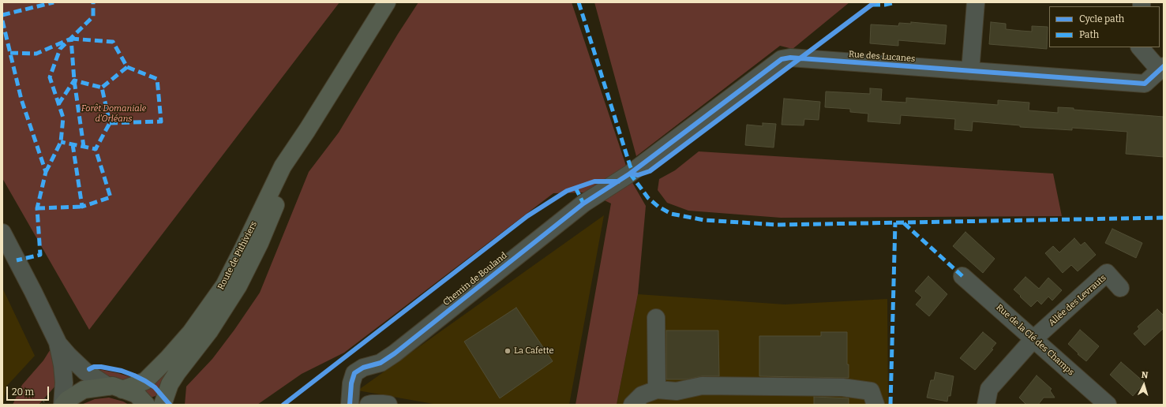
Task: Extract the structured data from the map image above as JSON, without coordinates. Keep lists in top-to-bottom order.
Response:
{
  "streets": {
    "main road": ["Route de Pithiviers"],
    "street": [
      "Rue des Lucanes",
      "Chemin de Bouland",
      "Allée des Levrauts",
      "Rue de la Clé des Champs"
    ]
  },
  "crossings": [
    ["Rue des Lucanes", "Chemin de Bouland"],
    ["Allée des Levrauts", "Rue de la Clé des Champs"]
  ],
  "parks": ["Forêt Domaniale d'Orléans"],
  "places": ["La Cafette"],
  "legend": ["Cycle path", "Path"],
  "scale_bar": "20 m",
  "north": "top"
}
